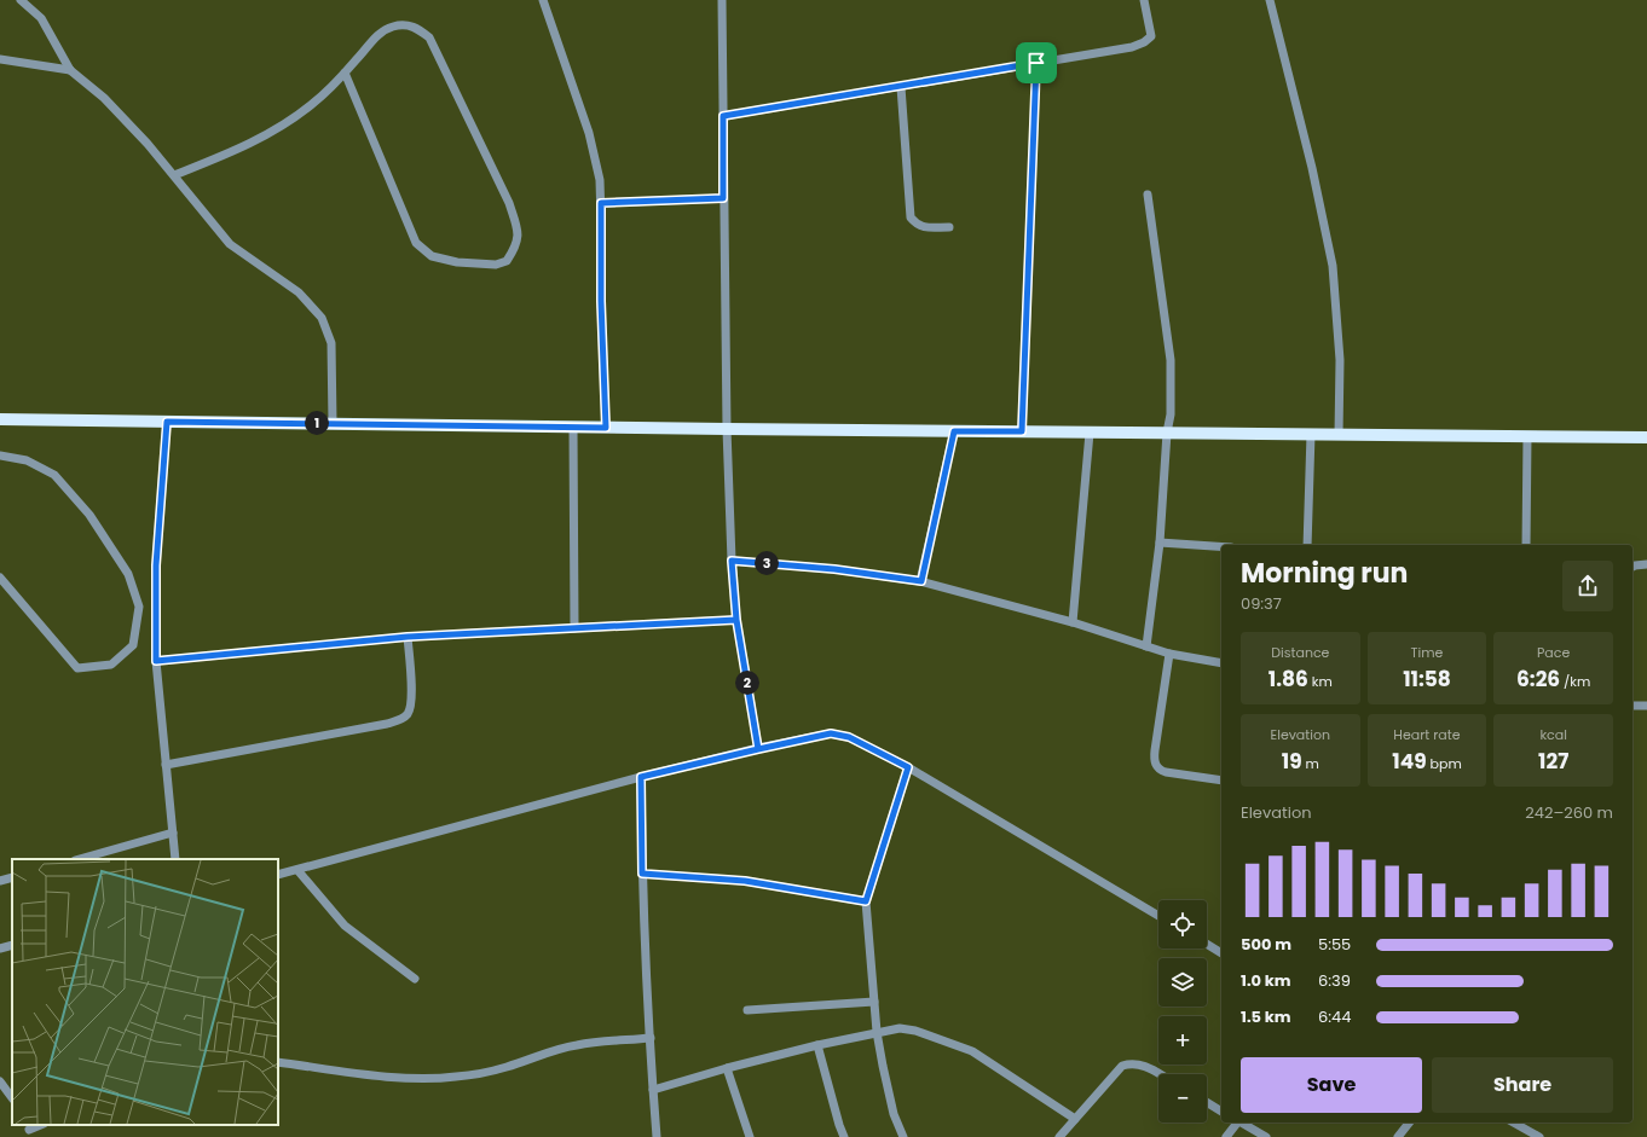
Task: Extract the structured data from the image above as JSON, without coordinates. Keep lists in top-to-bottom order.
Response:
{
  "page": {
    "pins": ["1", "3", "2"],
    "heading": ["Morning run", "09:37"],
    "stats": [
      ["Distance", "1.86 km"],
      ["Time", "11:58"],
      ["Pace", "6:26 /km"],
      ["Elevation", "19 m"],
      ["Heart rate", "149 bpm"],
      ["kcal", "127"]
    ],
    "chart": ["Elevation", "242–260 m"],
    "map_buttons": ["+", "−"],
    "list": [
      {
        "name": "500 m",
        "note": "5:55"
      },
      {
        "name": "1.0 km",
        "note": "6:39"
      },
      {
        "name": "1.5 km",
        "note": "6:44"
      }
    ],
    "buttons": ["Save", "Share"]
  }
}
